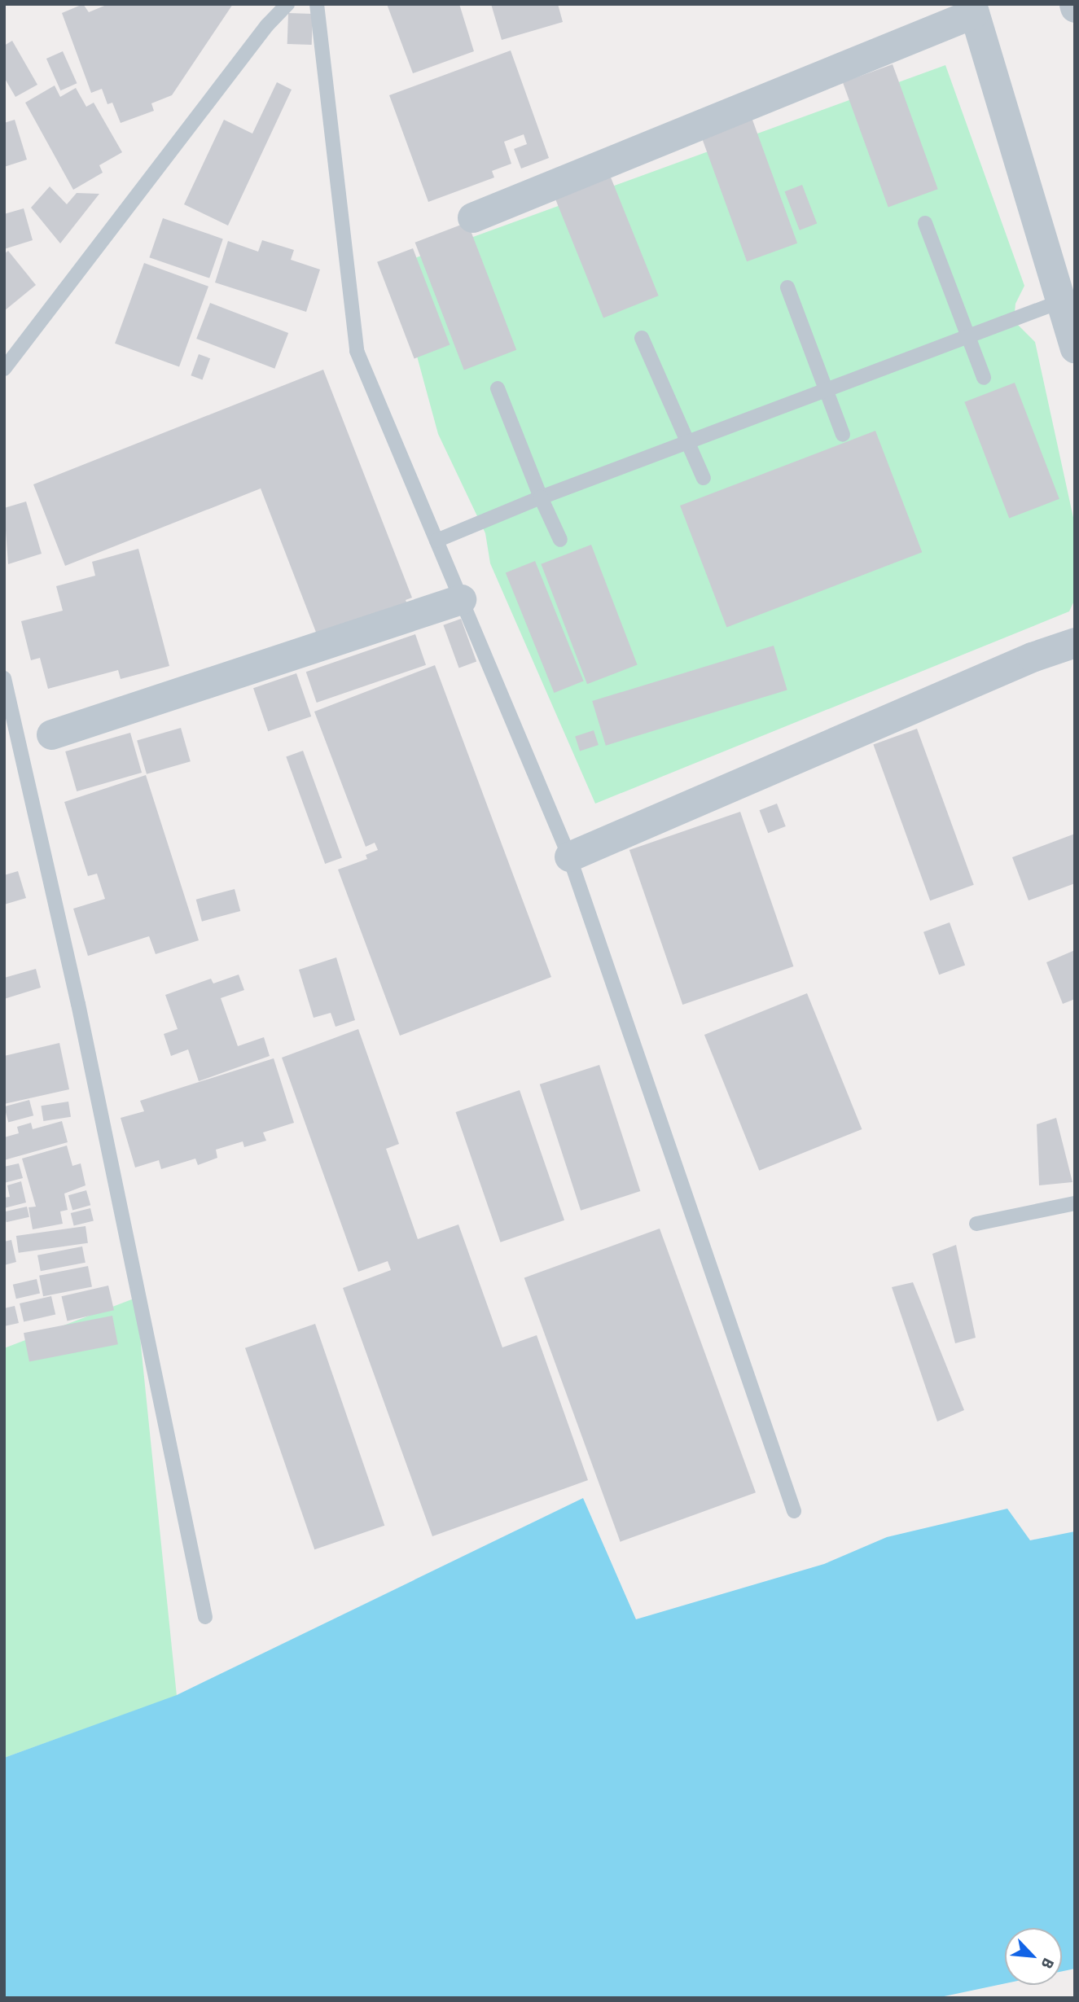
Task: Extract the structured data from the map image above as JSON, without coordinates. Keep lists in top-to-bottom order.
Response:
{
  "north": "bottom right"
}
